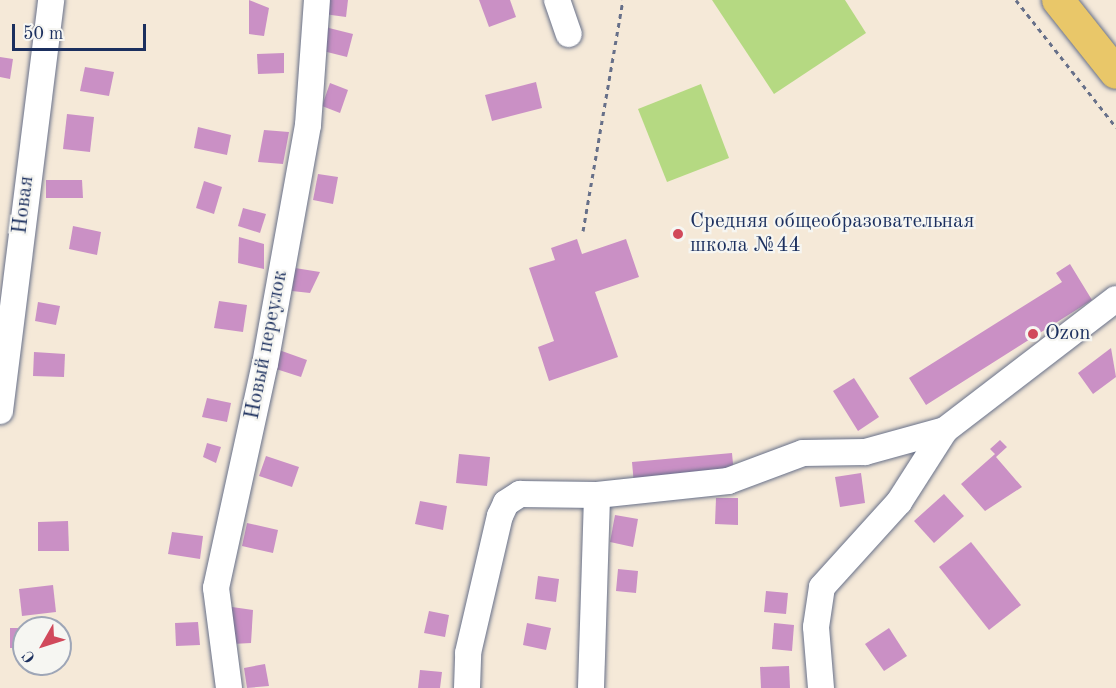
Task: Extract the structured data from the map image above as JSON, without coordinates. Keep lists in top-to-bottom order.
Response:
{
  "streets": {
    "street": ["Новая", "Новый переулок"]
  },
  "places": ["Средняя общеобразовательная школа №44", "Ozon"],
  "scale_bar": "50 m",
  "north": "bottom left"
}
